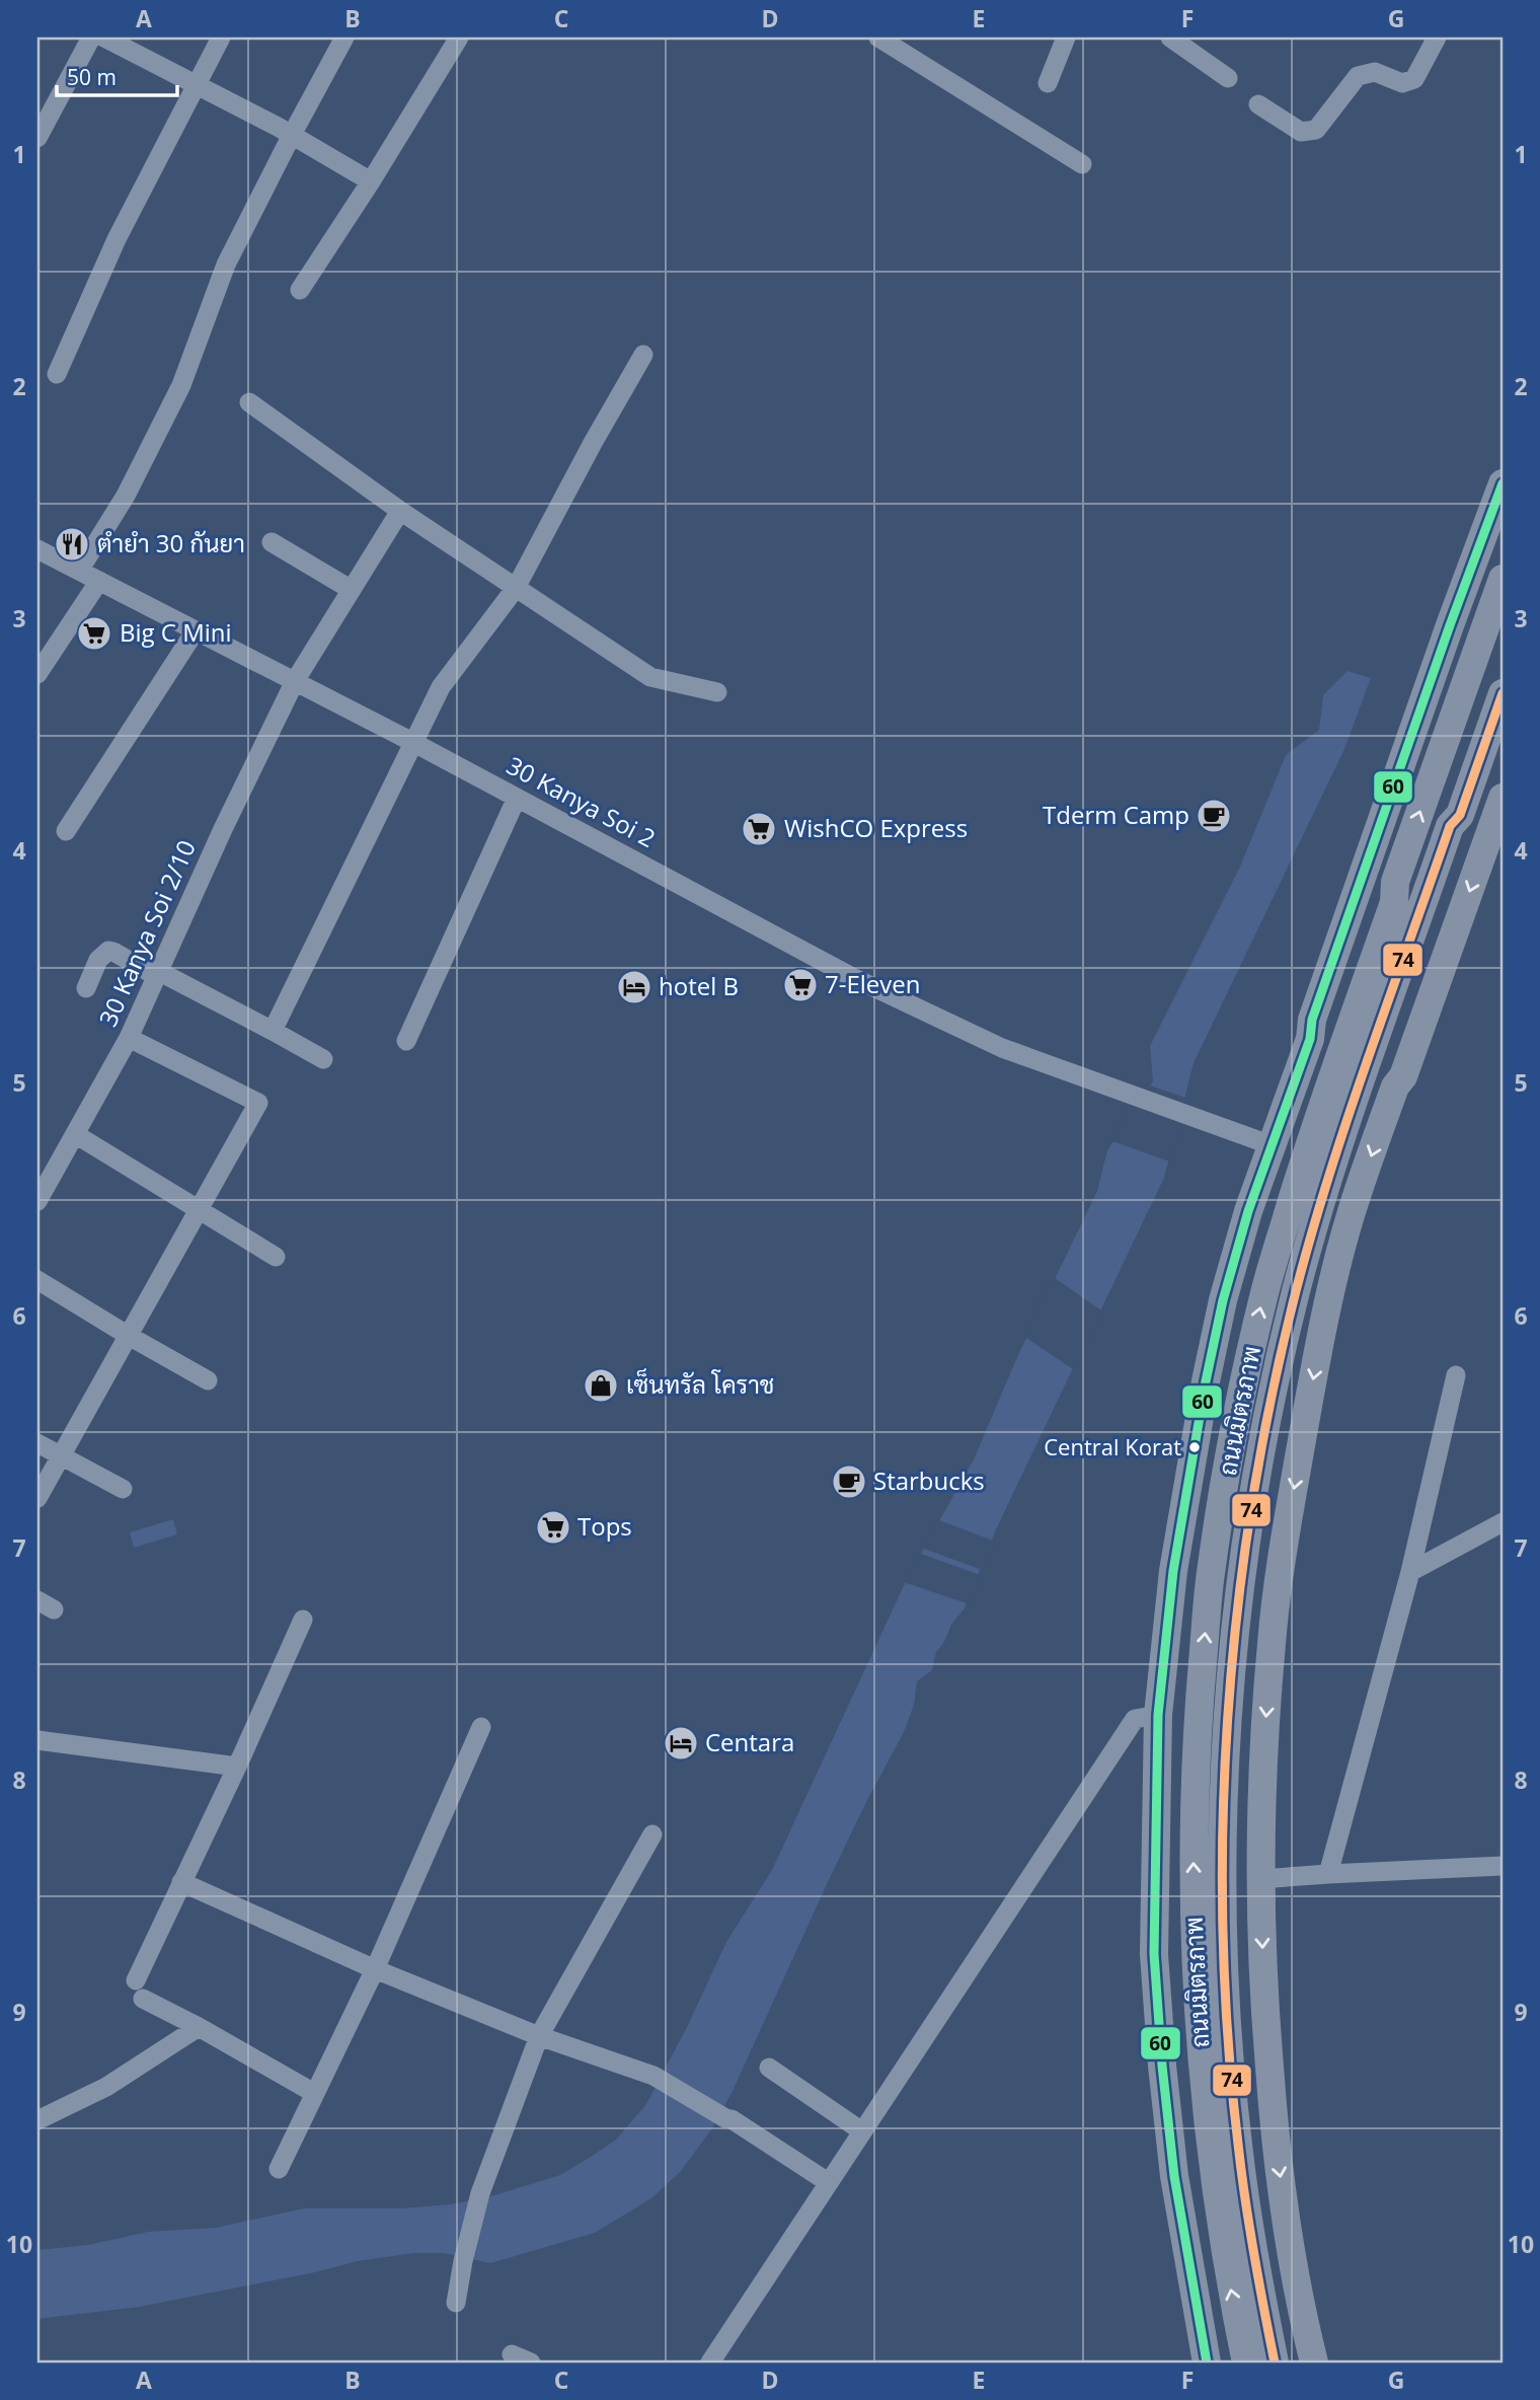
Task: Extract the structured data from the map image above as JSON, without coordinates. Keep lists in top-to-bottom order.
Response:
{
  "streets": {
    "highway": ["ถนนมิตรภาพ"],
    "street": ["30 Kanya Soi 2", "30 Kanya Soi 2/10"]
  },
  "crossings": [
    ["30 Kanya Soi 2", "30 Kanya Soi 2/10"]
  ],
  "places": {
    "restaurant": ["ตำยำ 30 กันยา"],
    "supermarket": [
      "Big C Mini",
      "WishCO Express",
      "7-Eleven",
      "Tops"
    ],
    "cafe": ["Tderm Camp", "Starbucks"],
    "hotel": ["hotel B", "Centara"],
    "shop": ["เซ็นทรัล โคราช"],
    "other": ["Central Korat"]
  },
  "lines": ["transit line 60", "transit line 74"],
  "scale_bar": "50 m",
  "grid": {
    "columns": [
      "A",
      "B",
      "C",
      "D",
      "E",
      "F",
      "G"
    ],
    "rows": [
      "1",
      "2",
      "3",
      "4",
      "5",
      "6",
      "7",
      "8",
      "9",
      "10"
    ]
  }
}
